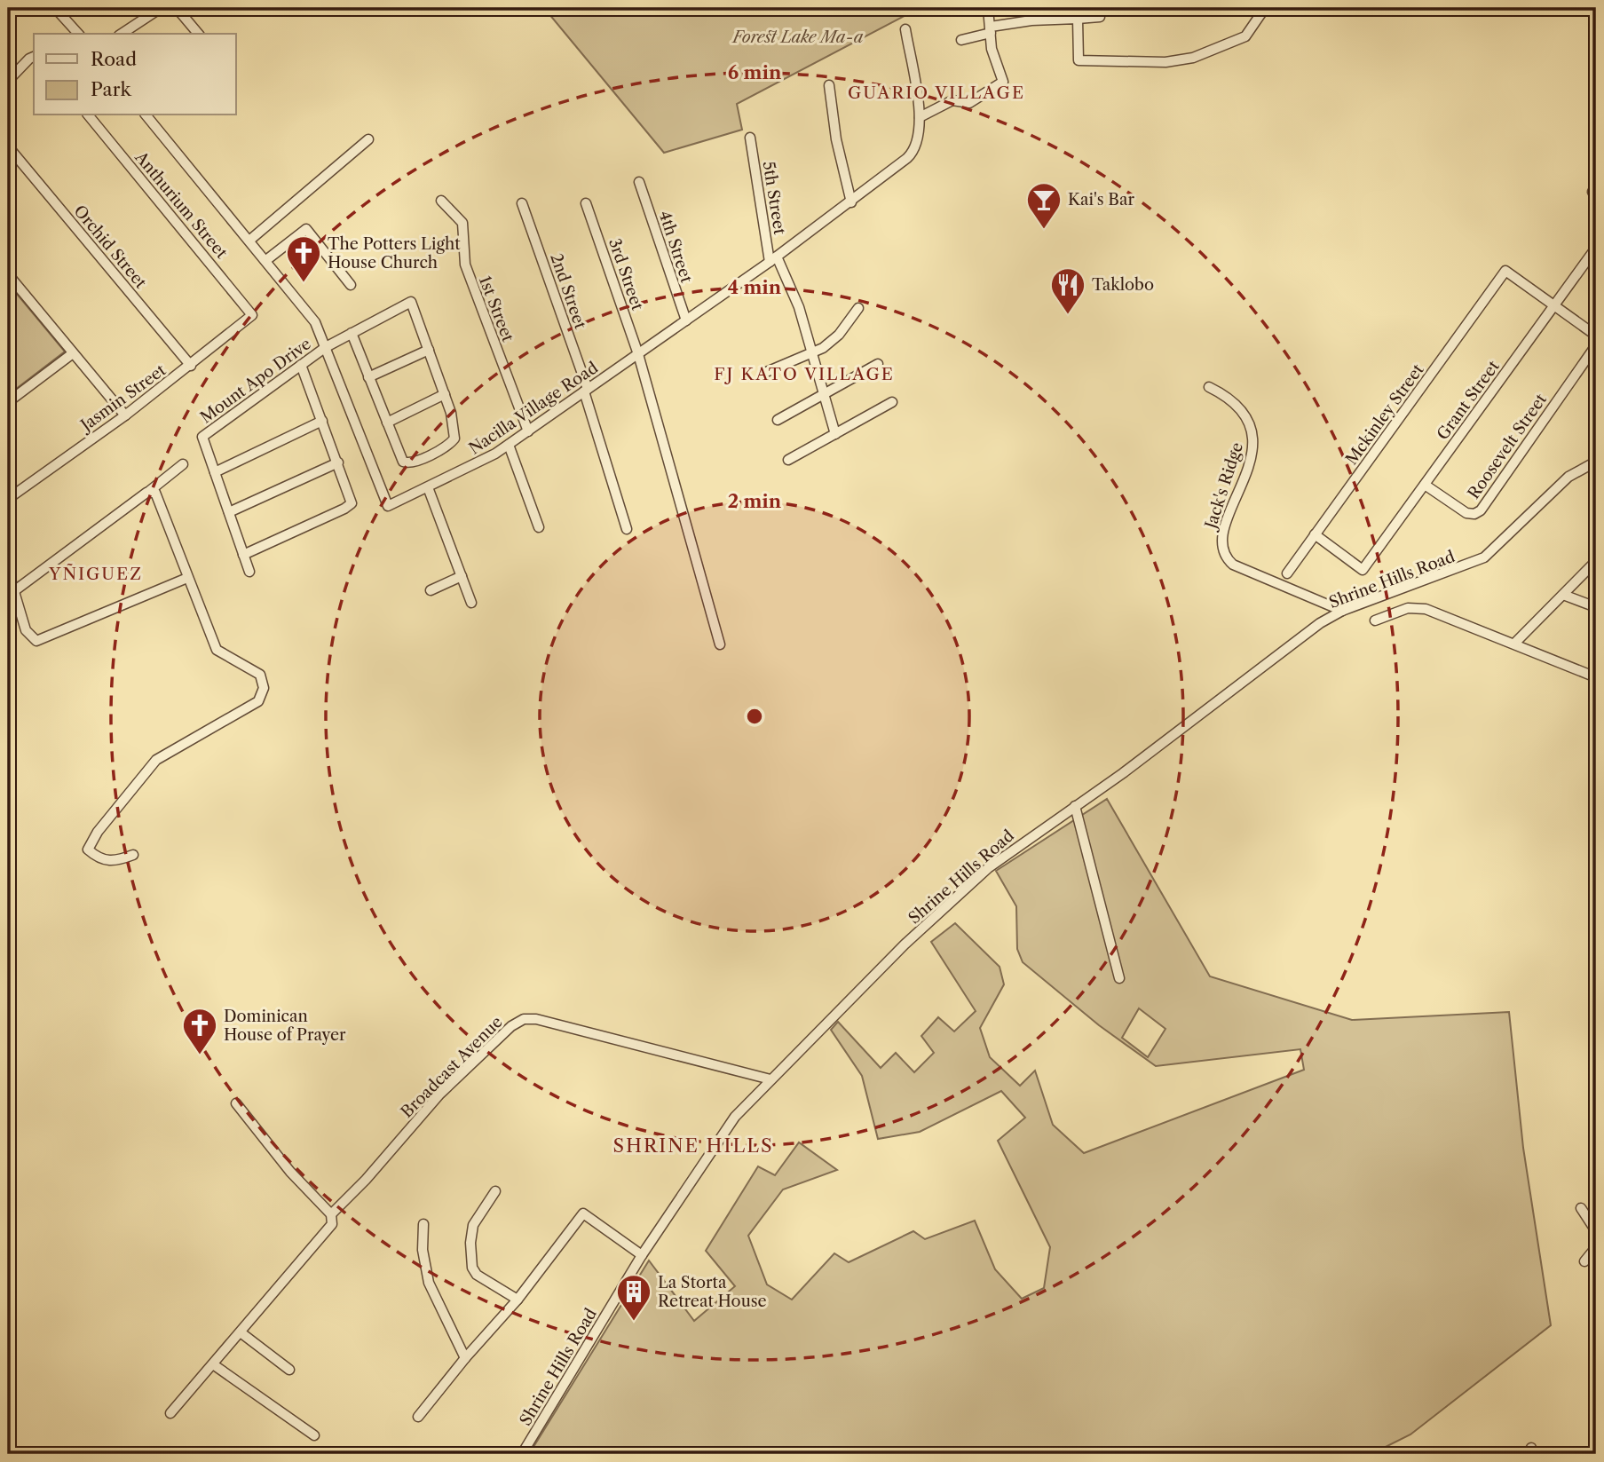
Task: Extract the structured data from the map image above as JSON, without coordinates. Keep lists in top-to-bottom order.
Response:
{
  "streets": {
    "street": [
      "5th Street",
      "Anthurium Street",
      "Orchid Street",
      "4th Street",
      "3rd Street",
      "2nd Street",
      "1st Street",
      "Mount Apo Drive",
      "Jasmin Street",
      "Grant Street",
      "Nacilla Village Road",
      "Mckinley Street",
      "Roosevelt Street",
      "Jack's Ridge",
      "Shrine Hills Road",
      "Broadcast Avenue"
    ]
  },
  "crossings": [
    ["5th Street", "Nacilla Village Road"],
    ["Anthurium Street", "Jasmin Street"],
    ["Orchid Street", "Jasmin Street"],
    ["4th Street", "Nacilla Village Road"],
    ["3rd Street", "Nacilla Village Road"],
    ["2nd Street", "Nacilla Village Road"],
    ["1st Street", "Nacilla Village Road"],
    ["Mount Apo Drive", "Nacilla Village Road"],
    ["Grant Street", "Mckinley Street"],
    ["Grant Street", "Roosevelt Street"],
    ["Jack's Ridge", "Shrine Hills Road"],
    ["Shrine Hills Road", "Broadcast Avenue"]
  ],
  "districts": [
    "GUARIO VILLAGE",
    "FJ KATO VILLAGE",
    "YÑIGUEZ",
    "SHRINE HILLS"
  ],
  "parks": ["Forest Lake Ma-a"],
  "places": {
    "bar": ["Kai's Bar"],
    "church": ["The Potters Light House Church", "Dominican House of Prayer"],
    "restaurant": ["Taklobo"],
    "building": ["La Storta Retreat House"]
  },
  "legend": ["Road", "Park"],
  "rings": ["6 min", "4 min", "2 min"]
}
